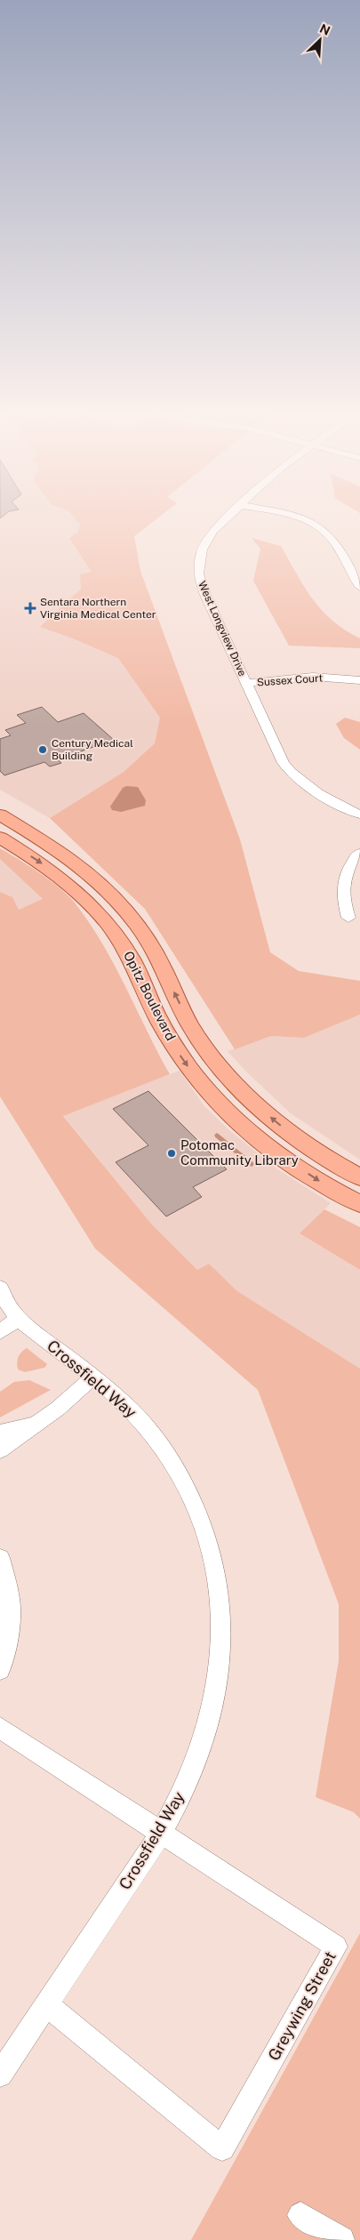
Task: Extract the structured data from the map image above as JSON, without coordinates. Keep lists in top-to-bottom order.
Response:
{
  "streets": {
    "main road": ["Opitz Boulevard"],
    "street": [
      "West Longview Drive",
      "Sussex Court",
      "Crossfield Way",
      "Greywing Street"
    ]
  },
  "crossings": [
    ["West Longview Drive", "Sussex Court"],
    ["Crossfield Way", "Greywing Street"]
  ],
  "places": {
    "health": ["Sentara Northern Virginia Medical Center"],
    "other": ["Century Medical Building", "Potomac Community Library"]
  },
  "north": "top right"
}
